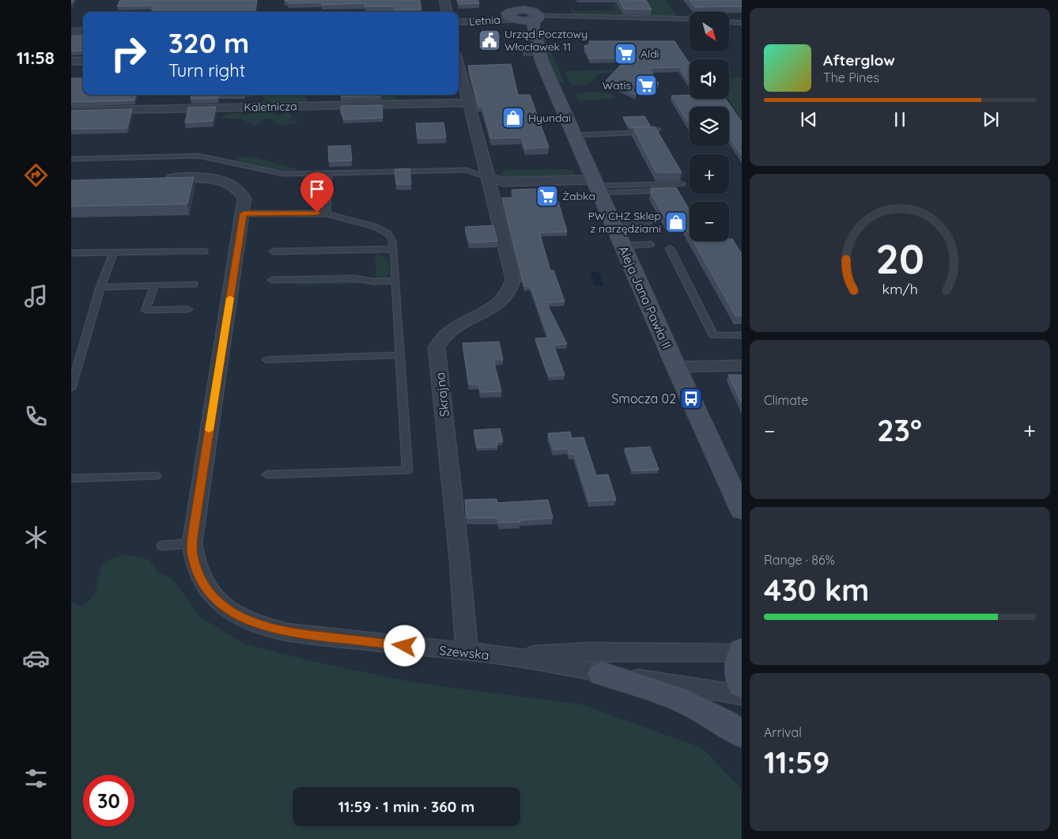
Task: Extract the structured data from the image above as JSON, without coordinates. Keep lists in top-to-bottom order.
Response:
{
  "streets": {
    "main road": ["Aleja Jana Pawła II"],
    "street": [
      "Letnia",
      "Kaletnicza",
      "Skrajna",
      "Szewska"
    ]
  },
  "crossings": [
    ["Letnia", "Aleja Jana Pawła II"],
    ["Kaletnicza", "Skrajna"],
    ["Skrajna", "Szewska"]
  ],
  "places": {
    "public building": ["Urząd Pocztowy Włocławek 11"],
    "supermarket": ["Aldi", "Watis", "Żabka"],
    "shop": ["Hyundai", "PW CHZ Sklep z narzędziami"],
    "bus stop": ["Smocza 02"]
  },
  "north": "bottom right",
  "page": {
    "tabs": "11:58",
    "map_buttons": ["+", "−"],
    "turn": ["320 m", "Turn right"],
    "song": ["Afterglow", "The Pines"],
    "tile": [
      "Climate",
      ["Range · 86%", "430 km"],
      ["Arrival", "11:59"]
    ],
    "heat": ["−", "23°", "+"],
    "limit": "30",
    "trip": "11:59 · 1 min · 360 m",
    "gauge": ["20", "km/h"]
  }
}
